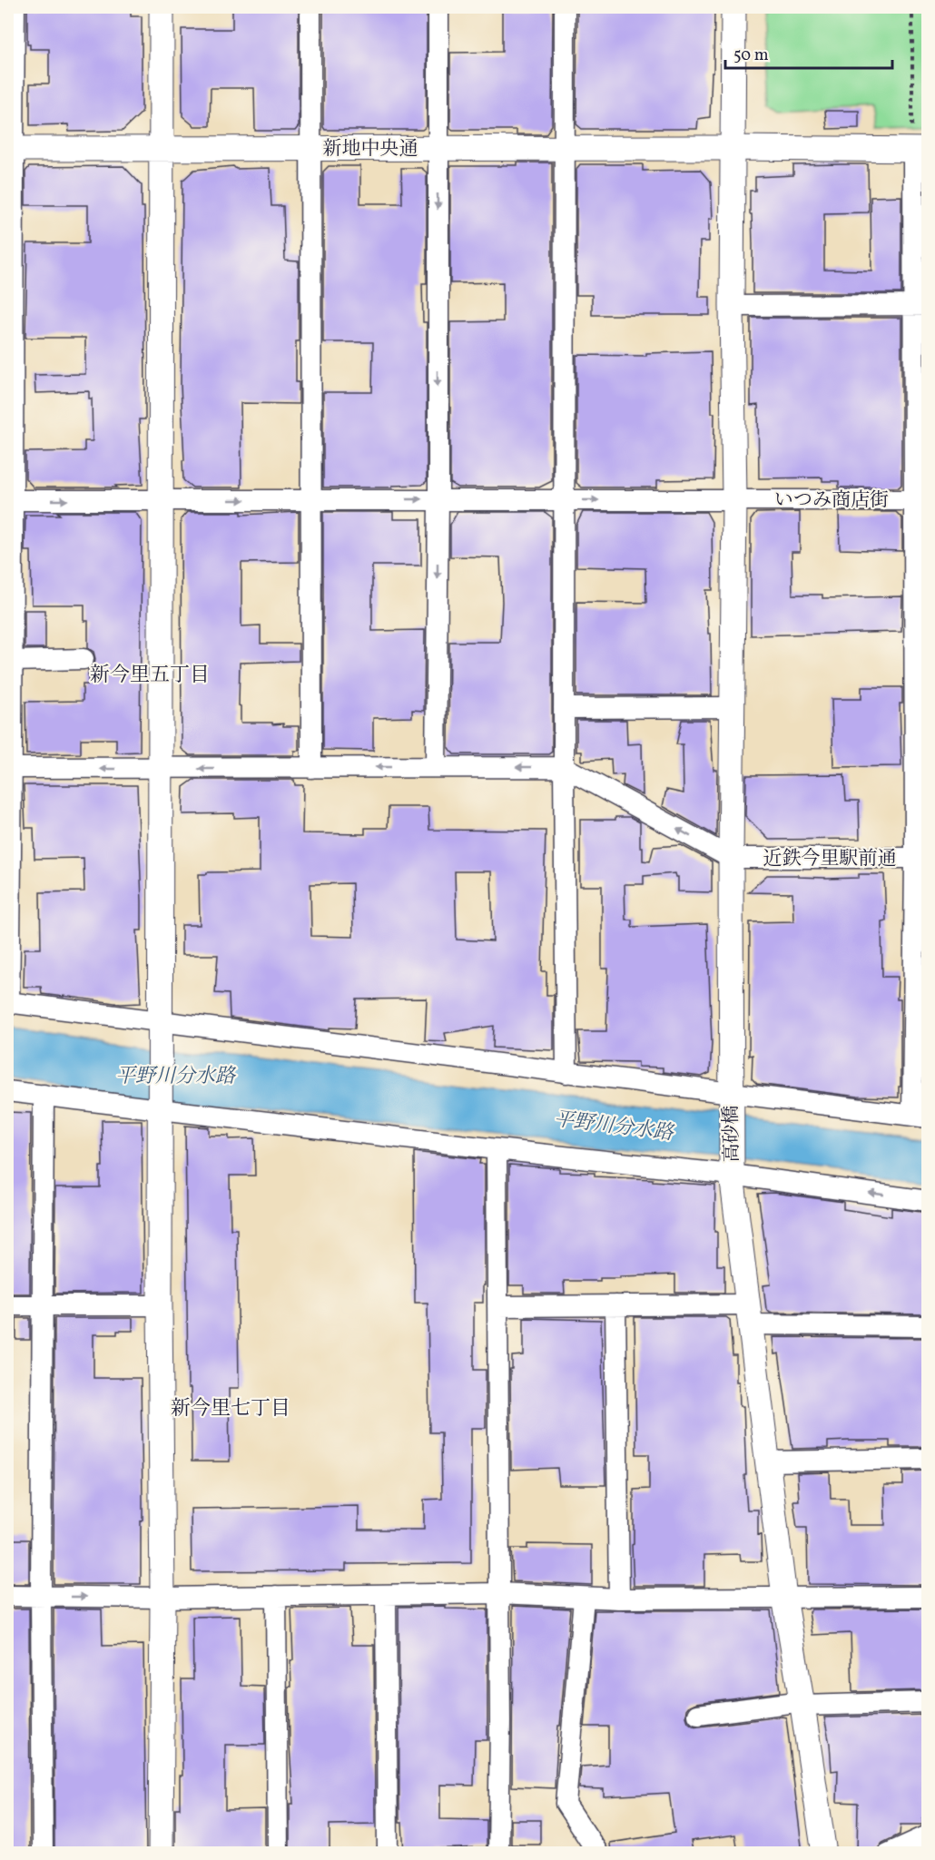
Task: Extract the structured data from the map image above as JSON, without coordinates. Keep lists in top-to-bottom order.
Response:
{
  "streets": {
    "street": [
      "新地中央通",
      "いつみ商店街",
      "近鉄今里駅前通",
      "高砂橋"
    ]
  },
  "crossings": [
    ["新地中央通", "高砂橋"],
    ["いつみ商店街", "高砂橋"],
    ["近鉄今里駅前通", "高砂橋"]
  ],
  "one_way": ["いつみ商店街"],
  "districts": ["新今里五丁目", "新今里七丁目"],
  "water": ["平野川分水路"],
  "scale_bar": "50 m"
}
